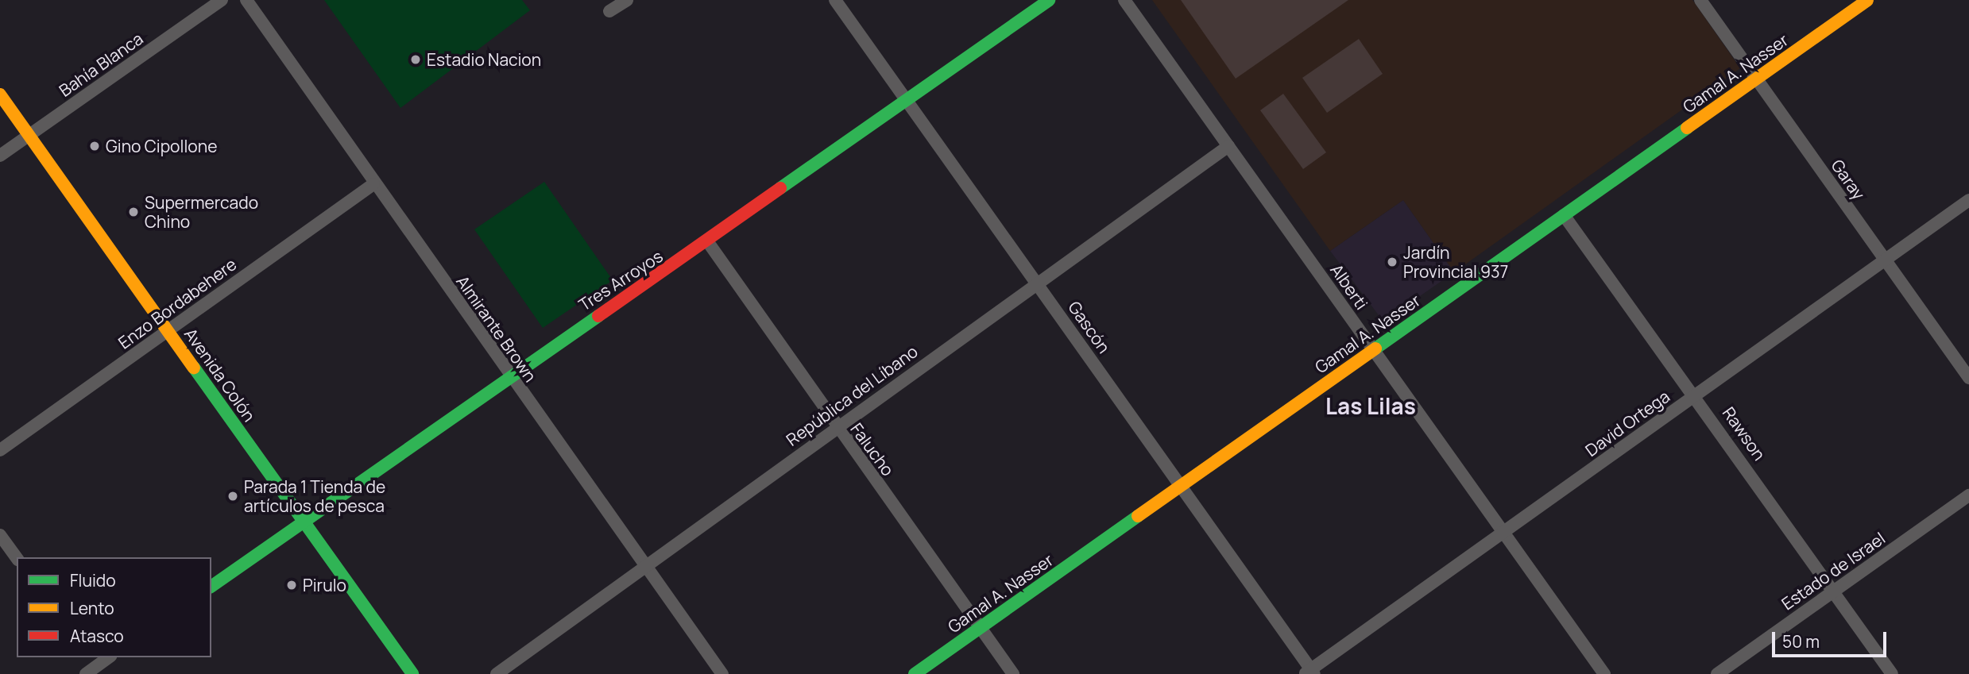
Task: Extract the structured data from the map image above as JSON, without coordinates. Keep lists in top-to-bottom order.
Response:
{
  "streets": {
    "street": [
      "Bahía Blanca",
      "Gamal A. Nasser",
      "Garay",
      "Tres Arroyos",
      "Alberti",
      "Enzo Bordabehere",
      "Gascón",
      "Almirante Brown",
      "Avenida Colón",
      "República del Líbano",
      "David Ortega",
      "Rawson",
      "Falucho",
      "Estado de Israel"
    ]
  },
  "crossings": [
    ["Bahía Blanca", "Avenida Colón"],
    ["Gamal A. Nasser", "Garay"],
    ["Gamal A. Nasser", "Alberti"],
    ["Gamal A. Nasser", "Gascón"],
    ["Gamal A. Nasser", "Rawson"],
    ["Gamal A. Nasser", "Falucho"],
    ["Garay", "David Ortega"],
    ["Tres Arroyos", "Gascón"],
    ["Tres Arroyos", "Almirante Brown"],
    ["Tres Arroyos", "Avenida Colón"],
    ["Tres Arroyos", "Falucho"],
    ["Alberti", "República del Líbano"],
    ["Alberti", "David Ortega"],
    ["Enzo Bordabehere", "Almirante Brown"],
    ["Enzo Bordabehere", "Avenida Colón"],
    ["Gascón", "República del Líbano"],
    ["Gascón", "David Ortega"],
    ["Almirante Brown", "República del Líbano"],
    ["República del Líbano", "Falucho"],
    ["David Ortega", "Rawson"],
    ["Rawson", "Estado de Israel"]
  ],
  "districts": ["Las Lilas"],
  "places": [
    "Estadio Nacion",
    "Gino Cipollone",
    "Supermercado Chino",
    "Jardín Provincial 937",
    "Parada 1 Tienda de artículos de pesca",
    "Pirulo"
  ],
  "legend": ["Fluido", "Lento", "Atasco"],
  "scale_bar": "50 m"
}
